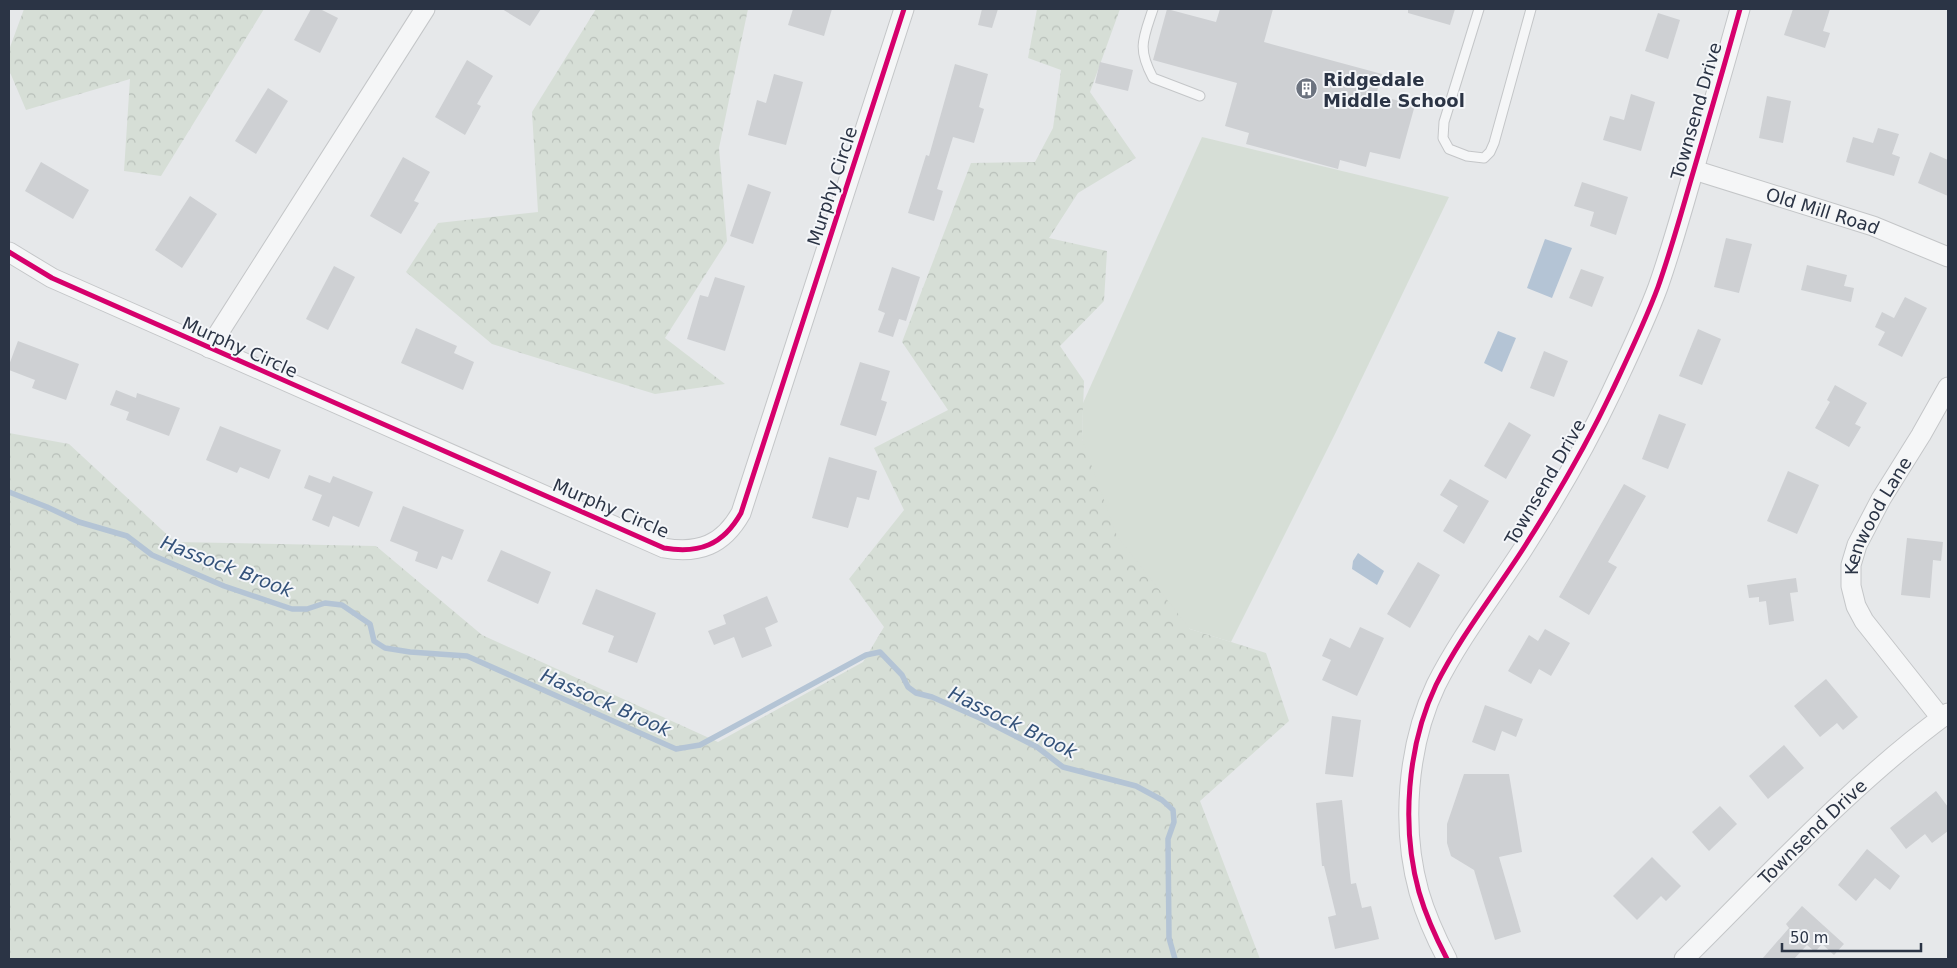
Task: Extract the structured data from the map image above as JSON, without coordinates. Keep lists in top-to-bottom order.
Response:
{
  "streets": {
    "street": [
      "Townsend Drive",
      "Murphy Circle",
      "Old Mill Road",
      "Kenwood Lane"
    ]
  },
  "crossings": [
    ["Townsend Drive", "Old Mill Road"],
    ["Townsend Drive", "Kenwood Lane"]
  ],
  "water": ["Hassock Brook"],
  "places": {
    "building": ["Ridgedale Middle School"]
  },
  "scale_bar": "50 m"
}
